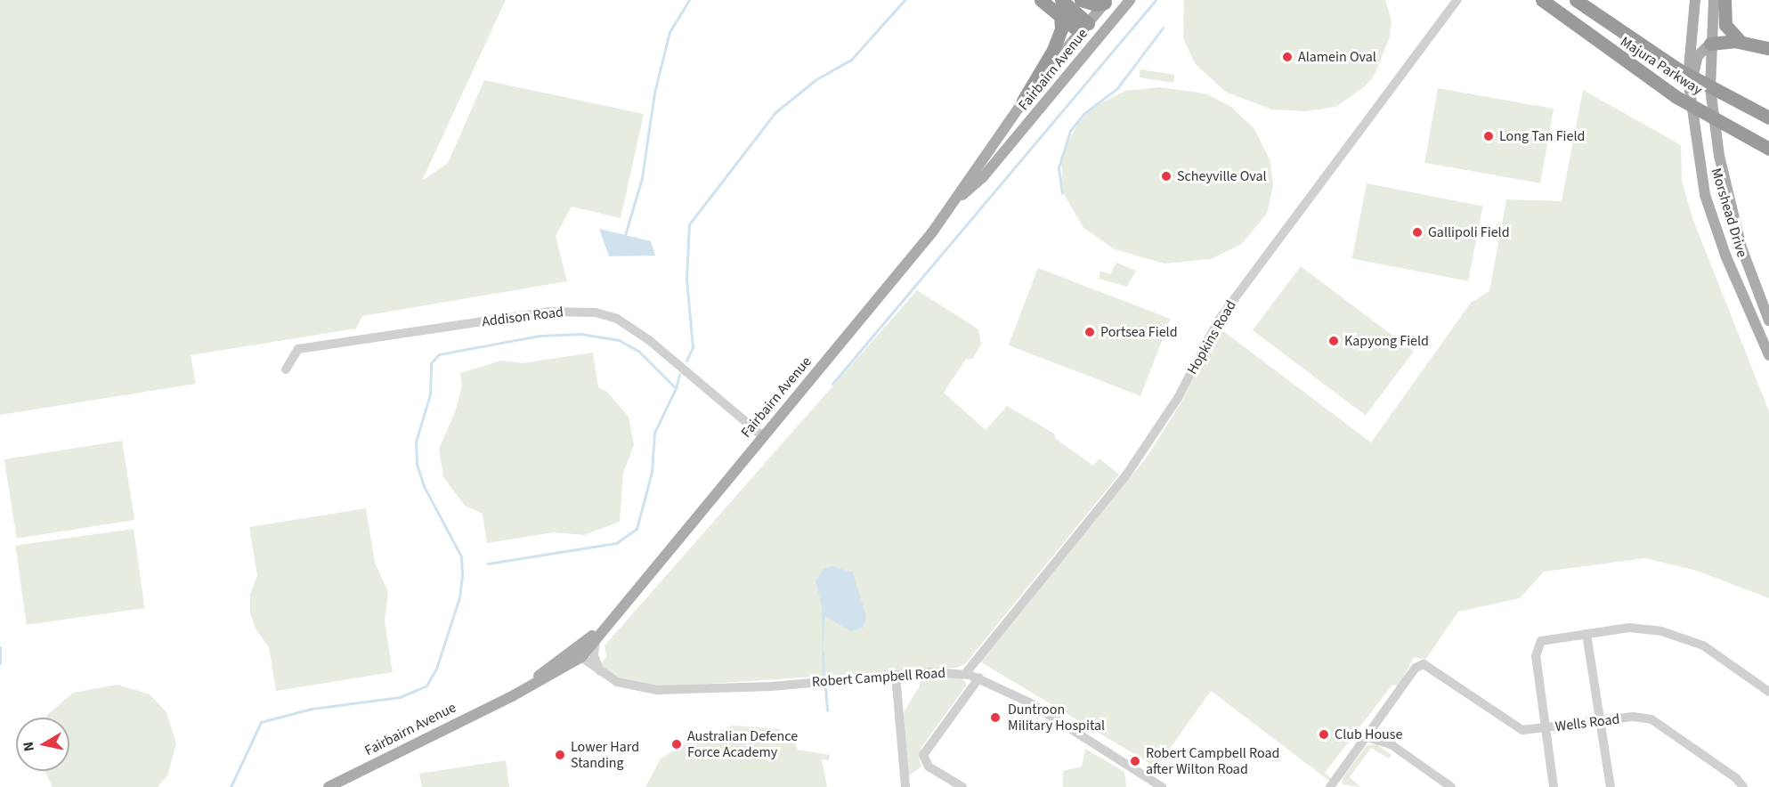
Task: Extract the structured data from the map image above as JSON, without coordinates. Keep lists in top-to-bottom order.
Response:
{
  "streets": {
    "highway": ["Majura Parkway"],
    "main road": ["Fairbairn Avenue", "Morshead Drive"],
    "street": [
      "Addison Road",
      "Hopkins Road",
      "Robert Campbell Road",
      "Wells Road"
    ]
  },
  "crossings": [
    ["Fairbairn Avenue", "Addison Road"],
    ["Fairbairn Avenue", "Robert Campbell Road"],
    ["Hopkins Road", "Robert Campbell Road"]
  ],
  "places": [
    "Alamein Oval",
    "Long Tan Field",
    "Scheyville Oval",
    "Gallipoli Field",
    "Portsea Field",
    "Kapyong Field",
    "Duntroon Military Hospital",
    "Club House",
    "Australian Defence Force Academy",
    "Lower Hard Standing",
    "Robert Campbell Road after Wilton Road"
  ],
  "north": "left"
}
